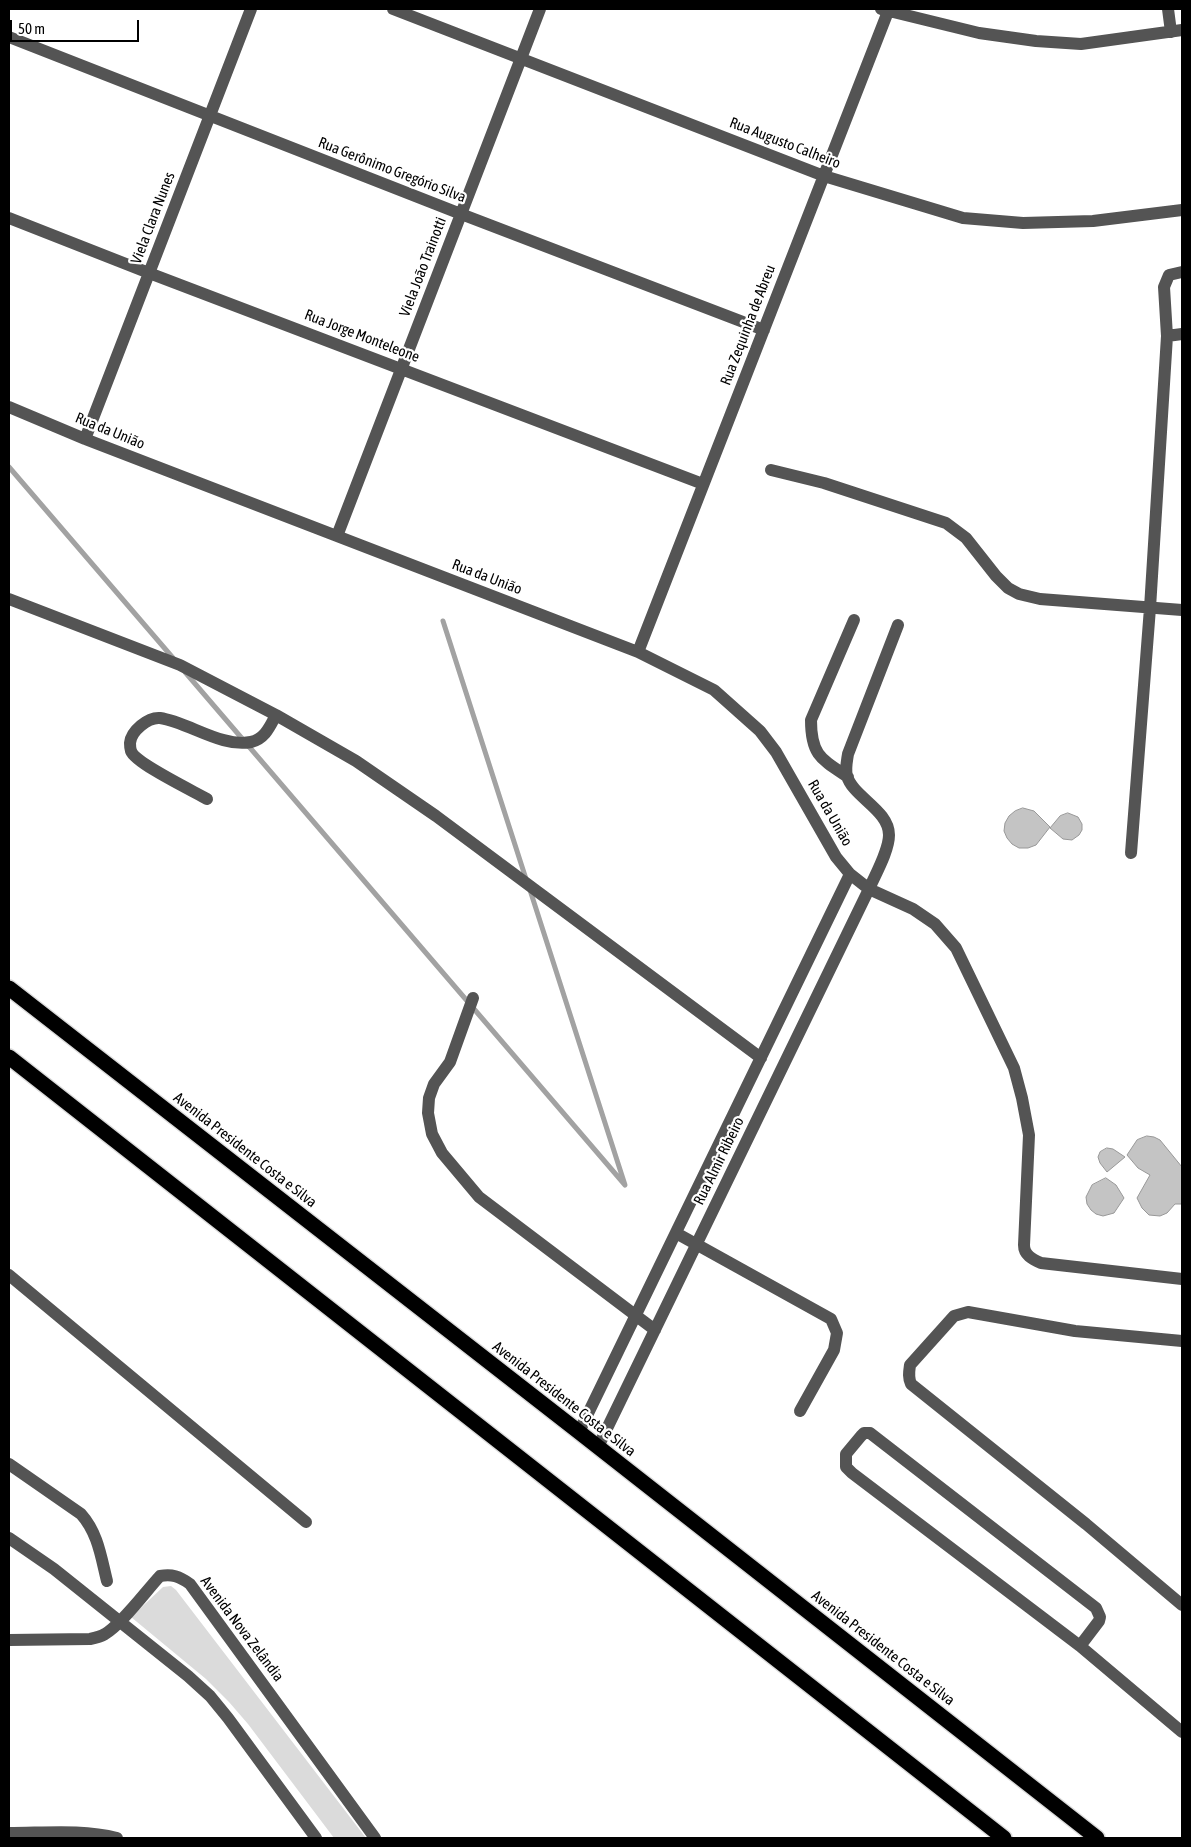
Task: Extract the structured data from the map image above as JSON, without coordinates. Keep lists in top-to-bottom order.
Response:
{
  "streets": {
    "highway": ["Avenida Presidente Costa e Silva"],
    "street": [
      "Rua Augusto Calheiro",
      "Rua Gerônimo Gregório Silva",
      "Viela Clara Nunes",
      "Viela João Trainotti",
      "Rua Zequinha de Abreu",
      "Rua Jorge Monteleone",
      "Rua da União",
      "Rua Almir Ribeiro",
      "Avenida Nova Zelândia"
    ]
  },
  "crossings": [
    ["Rua Augusto Calheiro", "Viela João Trainotti"],
    ["Rua Augusto Calheiro", "Rua Zequinha de Abreu"],
    ["Rua Gerônimo Gregório Silva", "Viela Clara Nunes"],
    ["Rua Gerônimo Gregório Silva", "Viela João Trainotti"],
    ["Rua Gerônimo Gregório Silva", "Rua Zequinha de Abreu"],
    ["Viela Clara Nunes", "Rua Jorge Monteleone"],
    ["Viela Clara Nunes", "Rua da União"],
    ["Viela João Trainotti", "Rua Jorge Monteleone"],
    ["Viela João Trainotti", "Rua da União"],
    ["Rua Zequinha de Abreu", "Rua Jorge Monteleone"],
    ["Rua Zequinha de Abreu", "Rua da União"],
    ["Rua da União", "Rua Almir Ribeiro"],
    ["Avenida Presidente Costa e Silva", "Rua Almir Ribeiro"]
  ],
  "scale_bar": "50 m"
}
